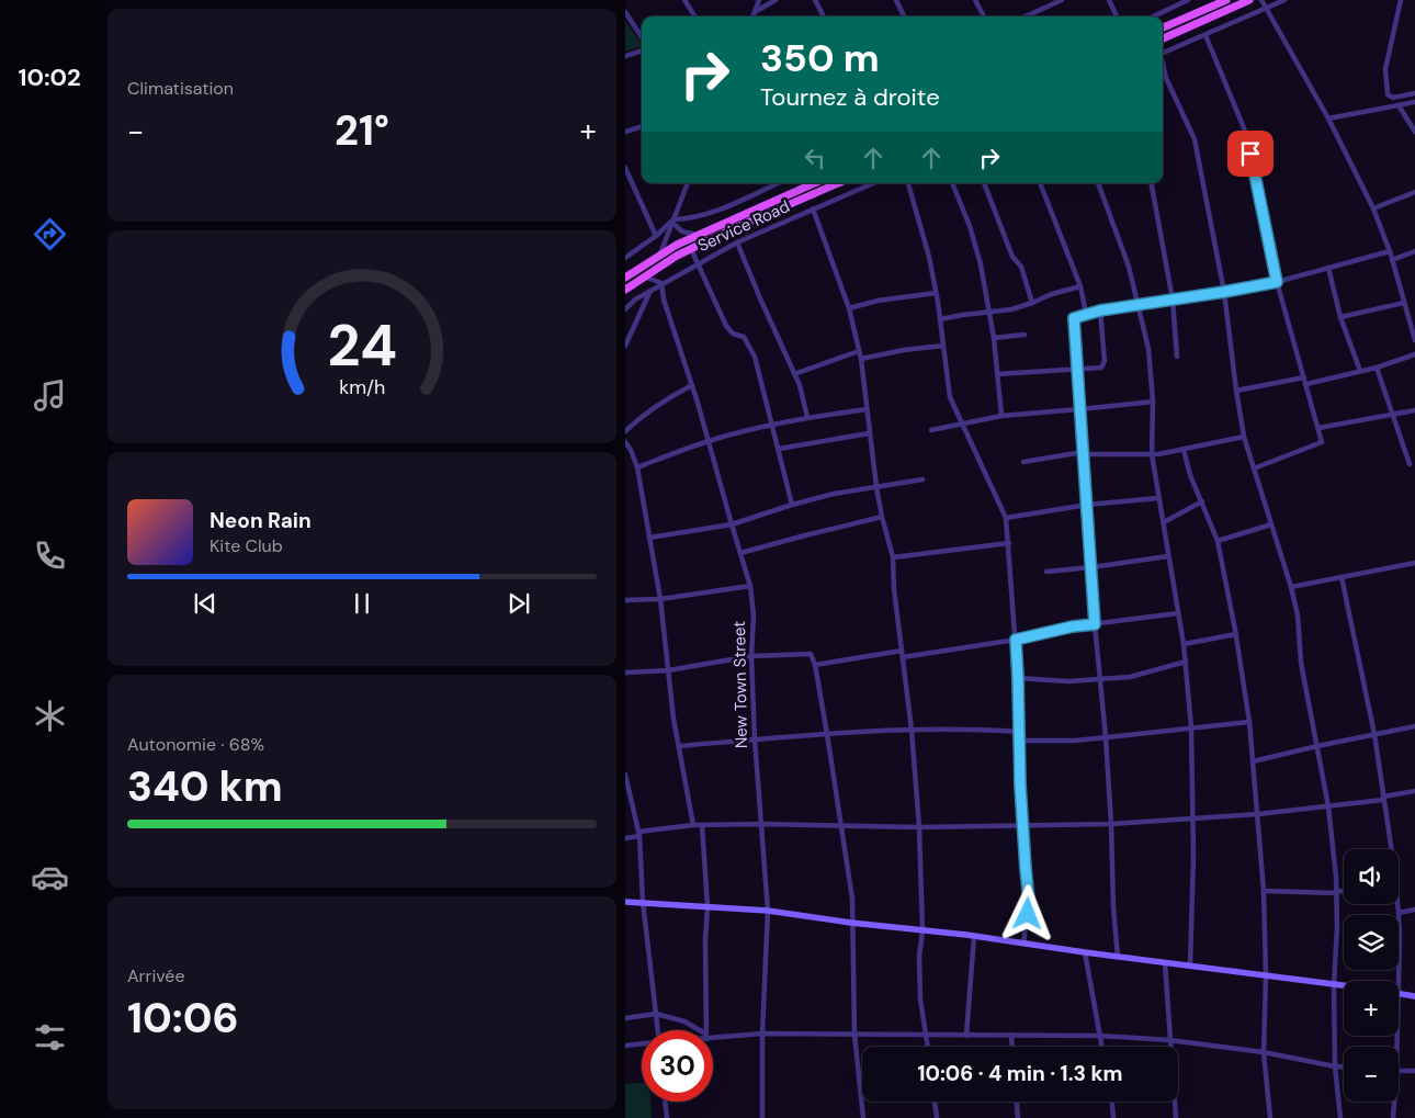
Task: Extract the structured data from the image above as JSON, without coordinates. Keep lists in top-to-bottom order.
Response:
{
  "streets": {
    "street": ["Service Road", "New Town Street"]
  },
  "crossings": [
    ["Service Road", "New Town Street"]
  ],
  "page": {
    "tabs": "10:02",
    "tile": [
      "Climatisation",
      ["Autonomie · 68%", "340 km"],
      ["Arrivée", "10:06"]
    ],
    "turn": ["350 m", "Tournez à droite"],
    "heat": ["−", "21°", "+"],
    "song": ["Neon Rain", "Kite Club"],
    "map_buttons": ["+", "−"],
    "limit": "30",
    "trip": "10:06 · 4 min · 1.3 km",
    "gauge": ["24", "km/h"]
  }
}
